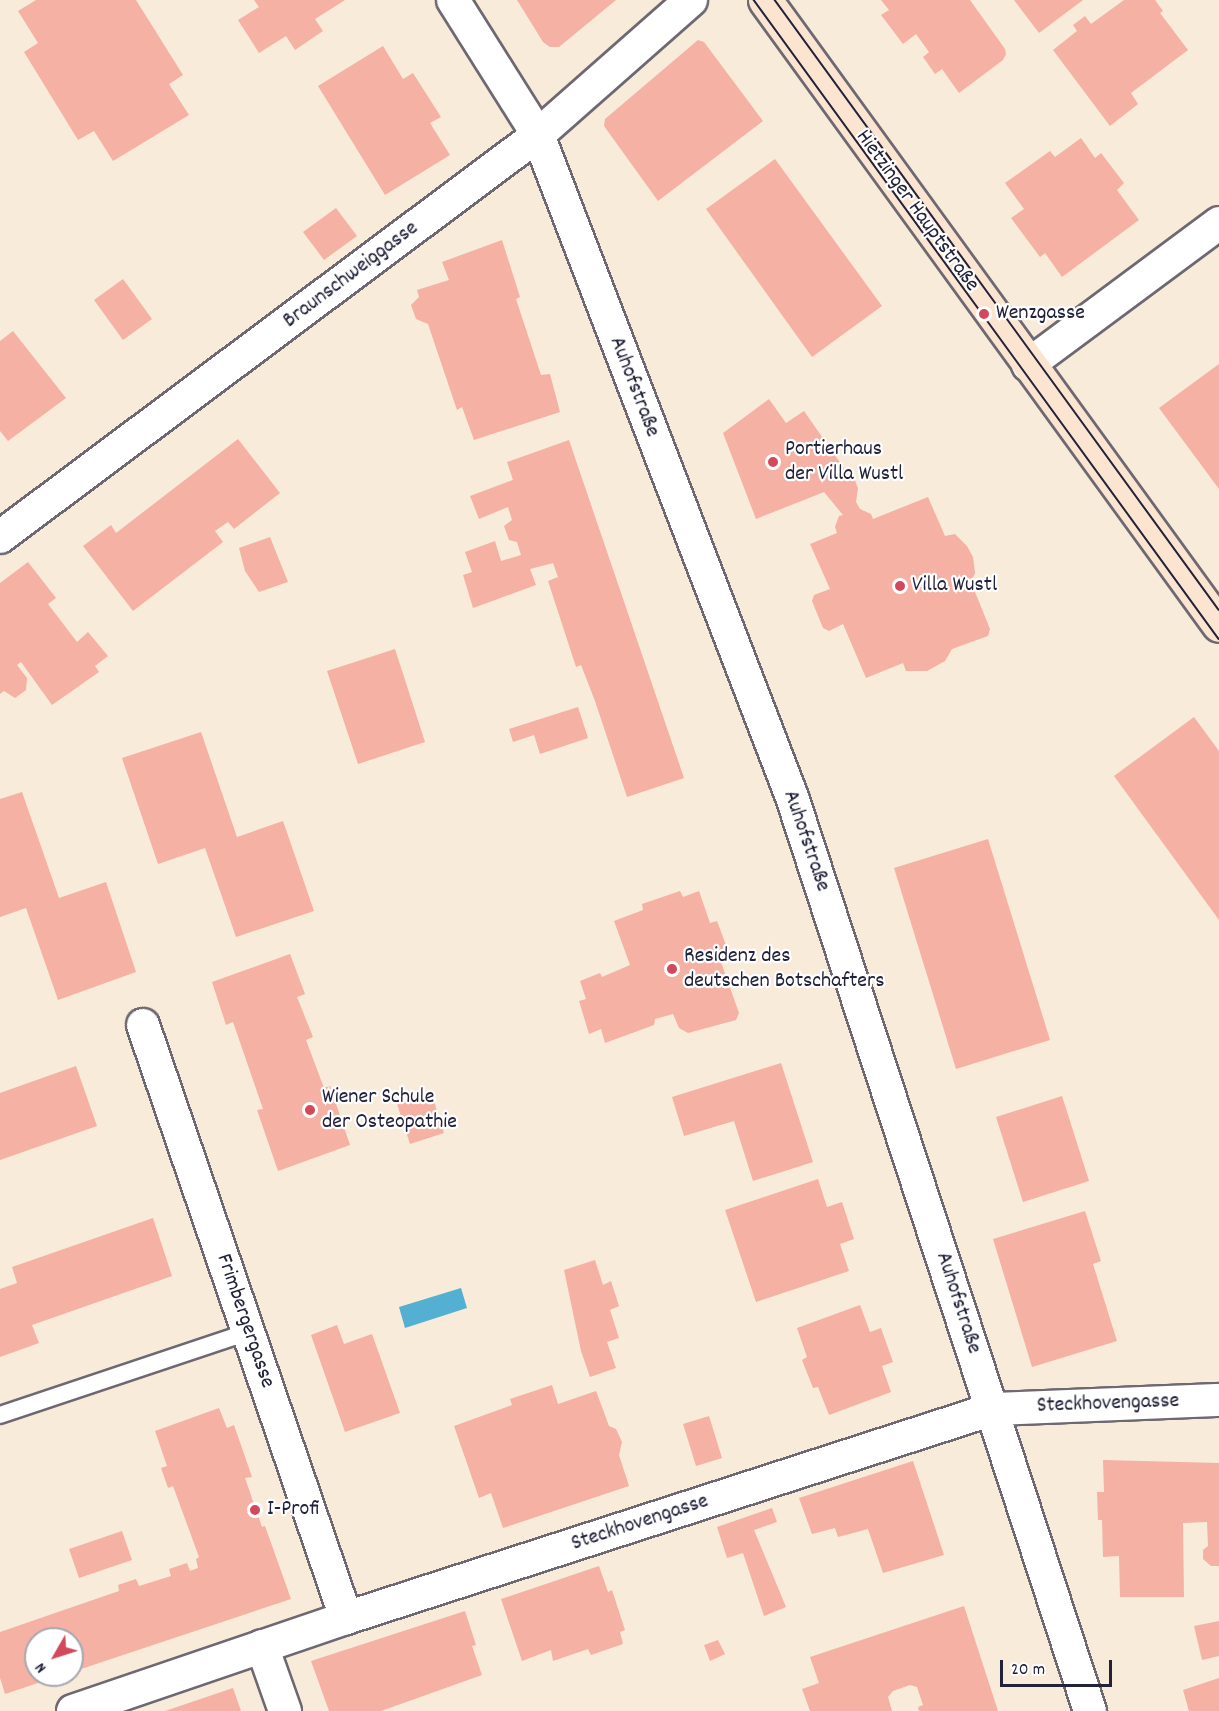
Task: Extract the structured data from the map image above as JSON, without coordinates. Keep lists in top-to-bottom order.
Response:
{
  "streets": {
    "main road": ["Hietzinger Hauptstraße"],
    "street": [
      "Braunschweiggasse",
      "Auhofstraße",
      "Frimbergergasse",
      "Steckhovengasse"
    ]
  },
  "crossings": [
    ["Braunschweiggasse", "Auhofstraße"],
    ["Auhofstraße", "Steckhovengasse"],
    ["Frimbergergasse", "Steckhovengasse"]
  ],
  "places": [
    "Wenzgasse",
    "Portierhaus der Villa Wustl",
    "Villa Wustl",
    "Residenz des deutschen Botschafters",
    "Wiener Schule der Osteopathie",
    "I-Profi"
  ],
  "scale_bar": "20 m",
  "north": "bottom left"
}
